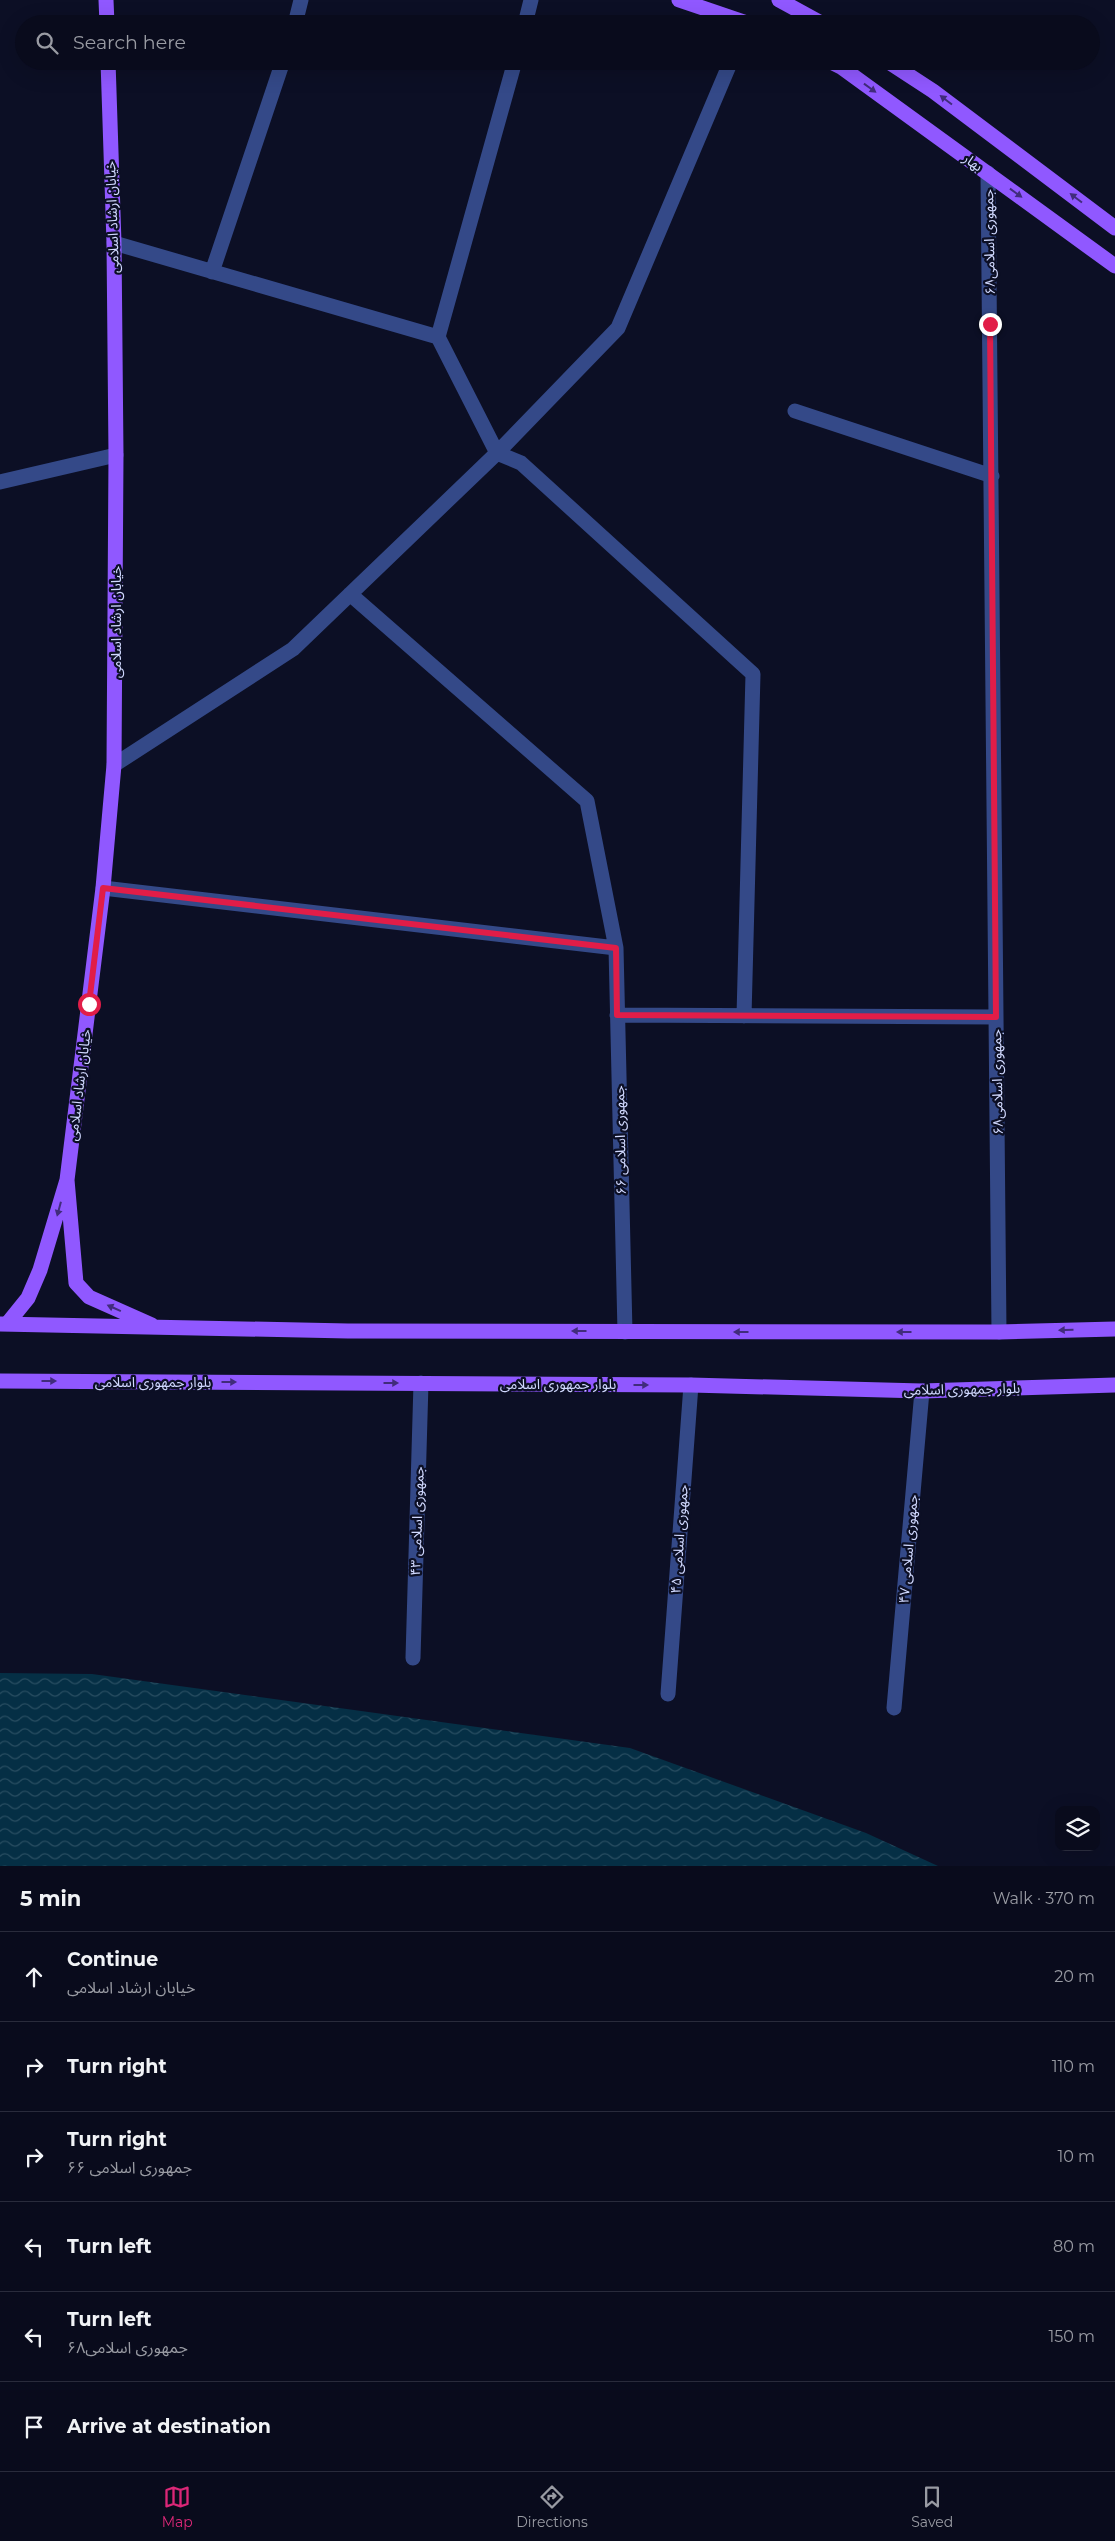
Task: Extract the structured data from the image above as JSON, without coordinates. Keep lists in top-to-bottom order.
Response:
{
  "streets": {
    "main road": ["بهار", "خیابان ارشاد اسلامی", "بلوار جمهوری اسلامی"],
    "street": [
      "جمهوری اسلامی۶۸",
      "جمهوری اسلامی ۶۶",
      "جمهوری اسلامی ۴۳",
      "جمهوری اسلامی ۴۵",
      "جمهوری اسلامی ۴۷"
    ]
  },
  "crossings": [
    ["بهار", "جمهوری اسلامی۶۸"],
    ["بلوار جمهوری اسلامی", "جمهوری اسلامی ۴۳"],
    ["بلوار جمهوری اسلامی", "جمهوری اسلامی ۴۵"],
    ["بلوار جمهوری اسلامی", "جمهوری اسلامی ۴۷"]
  ],
  "page": {
    "search": "Search here",
    "heading": ["5 min", "Walk · 370 m"],
    "list": [
      ["Continue", "خیابان ارشاد اسلامی", "20 m"],
      ["Turn right", "110 m"],
      ["Turn right", "جمهوری اسلامی ۶۶", "10 m"],
      ["Turn left", "80 m"],
      ["Turn left", "جمهوری اسلامی۶۸", "150 m"],
      "Arrive at destination"
    ],
    "nav": ["Map", "Directions", "Saved"]
  }
}
